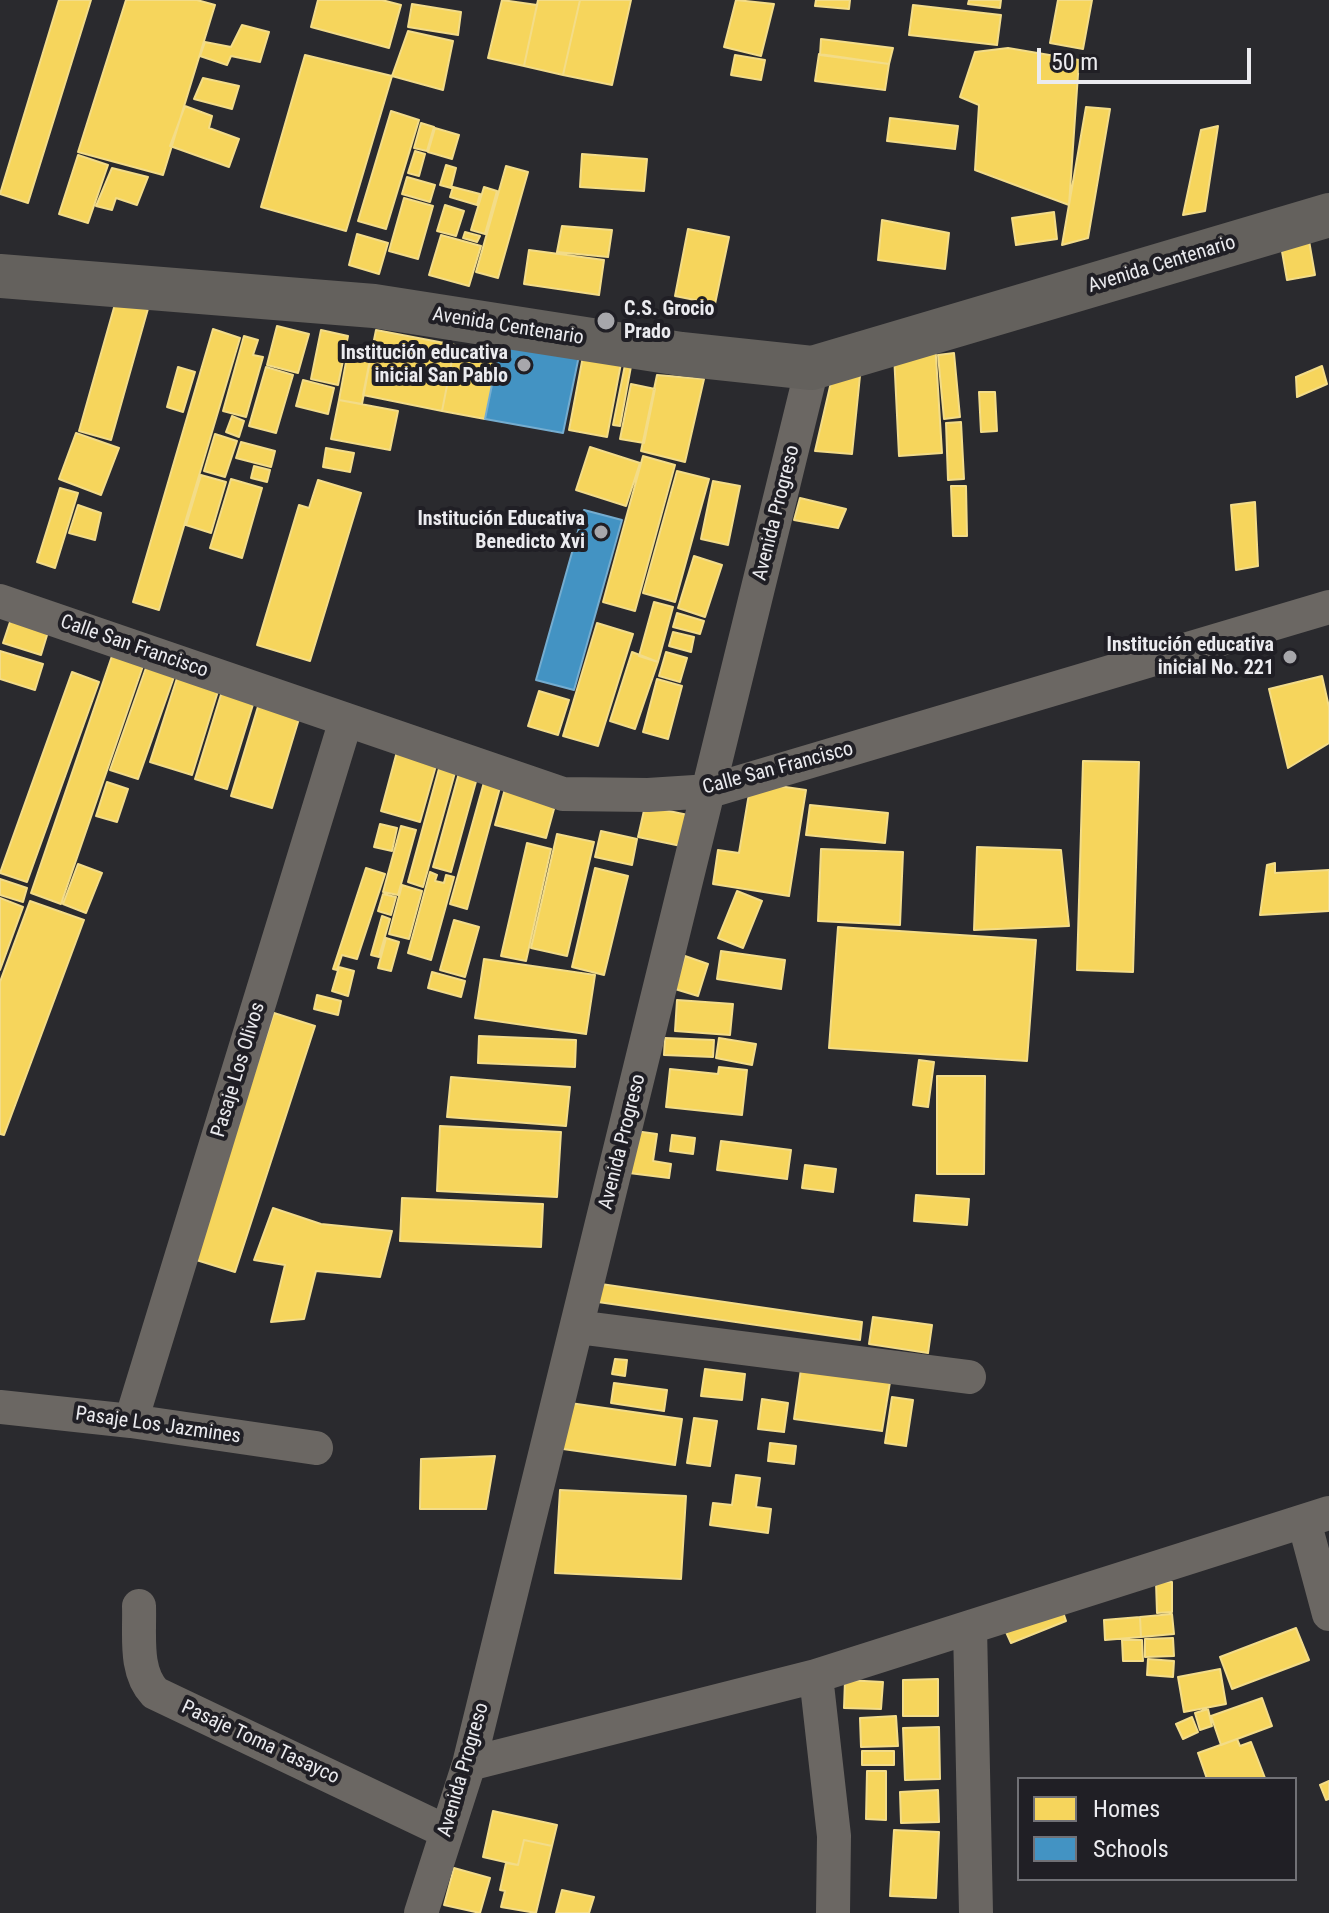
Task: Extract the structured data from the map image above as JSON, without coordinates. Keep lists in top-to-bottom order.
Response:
{
  "streets": {
    "main road": ["Avenida Centenario"],
    "street": [
      "Avenida Progreso",
      "Calle San Francisco",
      "Pasaje Los Olivos",
      "Pasaje Los Jazmines",
      "Pasaje Toma Tasayco"
    ]
  },
  "crossings": [
    ["Avenida Centenario", "Avenida Progreso"],
    ["Avenida Progreso", "Calle San Francisco"],
    ["Avenida Progreso", "Pasaje Toma Tasayco"],
    ["Calle San Francisco", "Pasaje Los Olivos"],
    ["Pasaje Los Olivos", "Pasaje Los Jazmines"]
  ],
  "places": [
    "C.S. Grocio Prado",
    "Institución educativa inicial San Pablo",
    "Institución Educativa Benedicto Xvi",
    "Institución educativa inicial No. 221"
  ],
  "legend": ["Homes", "Schools"],
  "scale_bar": "50 m"
}
